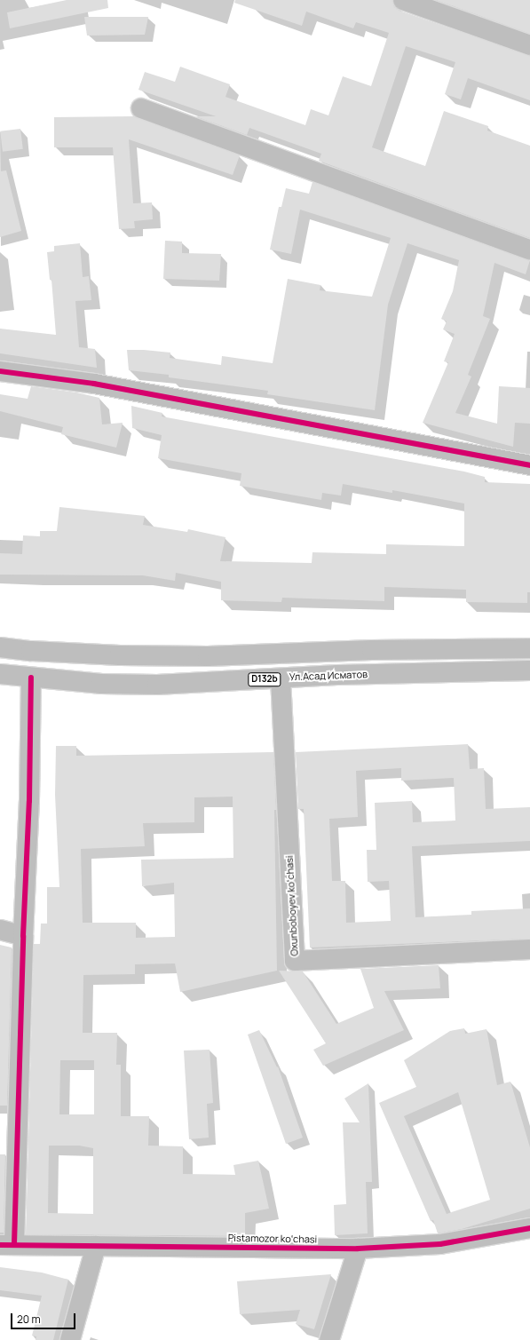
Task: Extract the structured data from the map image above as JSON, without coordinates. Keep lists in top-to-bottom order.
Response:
{
  "streets": {
    "street": [
      "Ул.Асад Исматов",
      "D132b",
      "Oxunboboyev koʻchasi",
      "Pistamozor koʻchasi"
    ]
  },
  "crossings": [
    ["Ул.Асад Исматов", "Oxunboboyev koʻchasi"]
  ],
  "scale_bar": "20 m"
}
